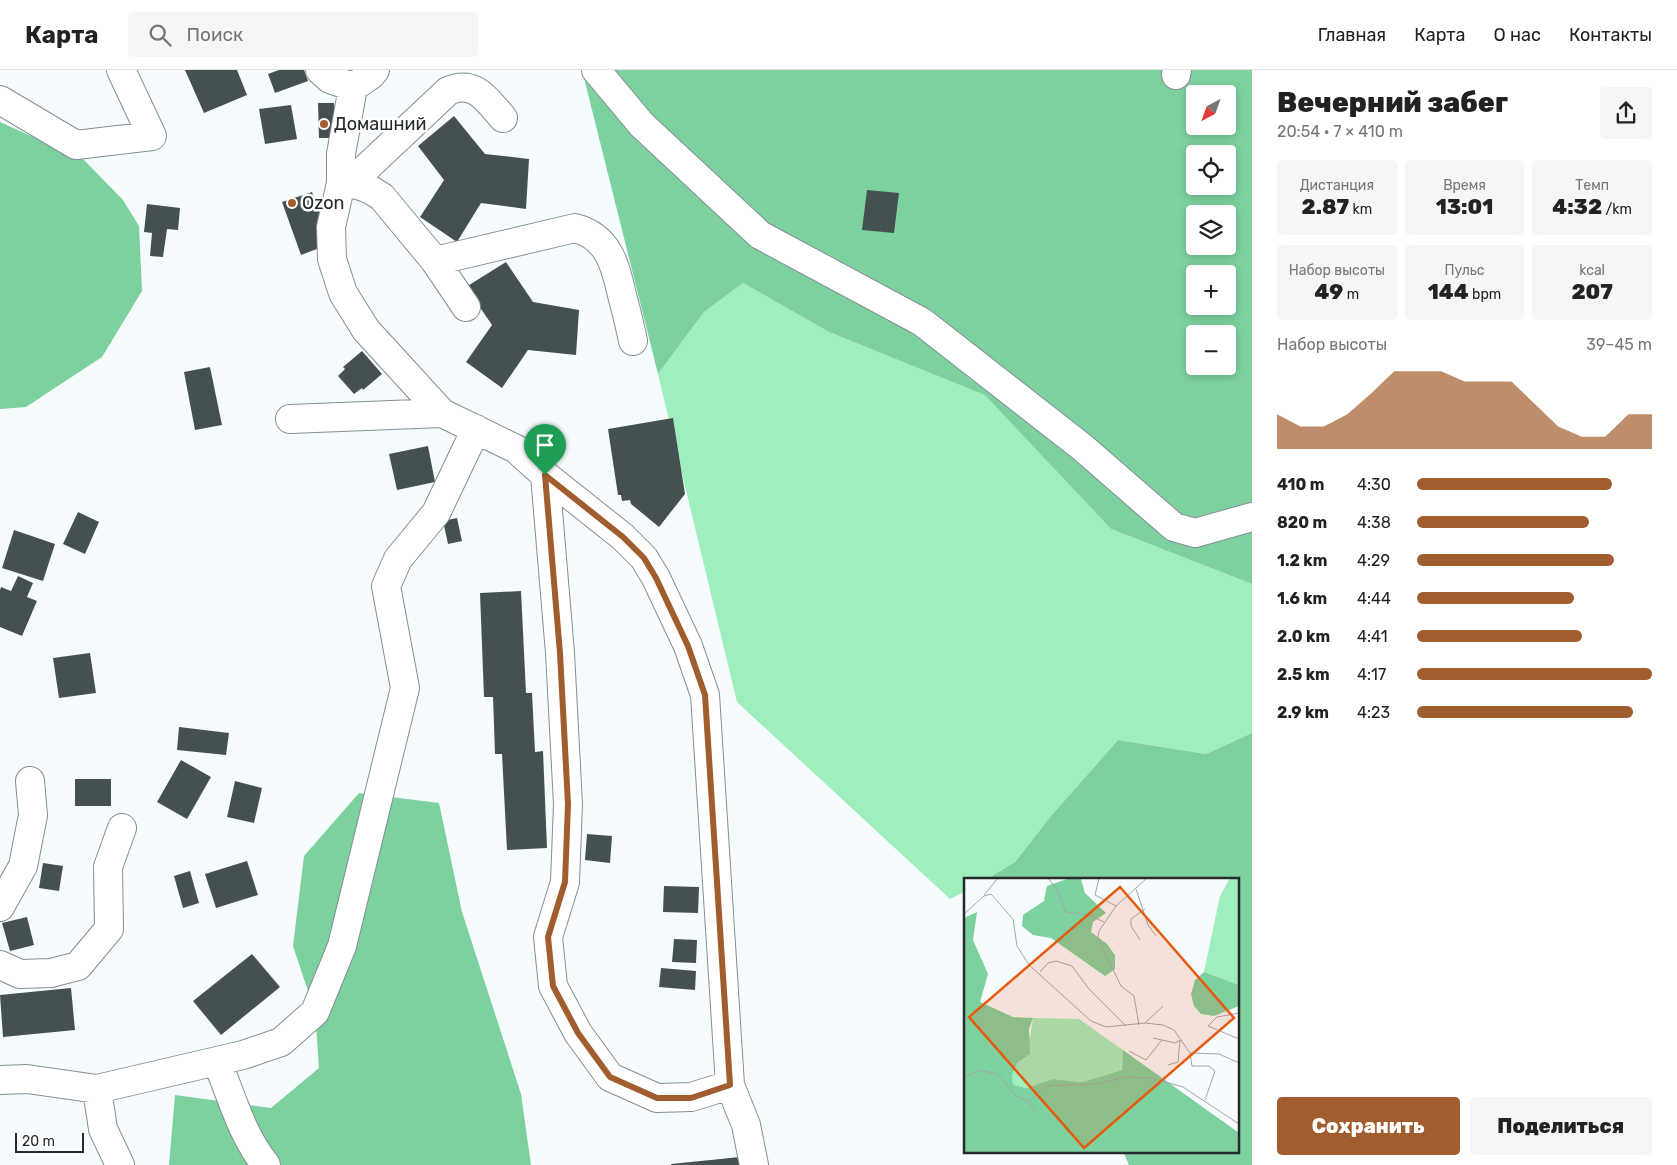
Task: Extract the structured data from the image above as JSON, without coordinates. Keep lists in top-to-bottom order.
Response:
{
  "places": ["Домашний", "Ozon"],
  "scale_bar": "20 m",
  "north": "bottom left",
  "page": {
    "header": "Карта",
    "search": "Поиск",
    "nav": [
      "Главная",
      "Карта",
      "О нас",
      "Контакты"
    ],
    "heading": ["Вечерний забег", "20:54 · 7 × 410 m"],
    "map_buttons": ["+", "−"],
    "stats": [
      ["Дистанция", "2.87 km"],
      ["Время", "13:01"],
      ["Темп", "4:32 /km"],
      ["Набор высоты", "49 m"],
      ["Пульс", "144 bpm"],
      ["kcal", "207"]
    ],
    "chart": ["Набор высоты", "39–45 m"],
    "list": [
      {
        "name": "410 m",
        "note": "4:30"
      },
      {
        "name": "820 m",
        "note": "4:38"
      },
      {
        "name": "1.2 km",
        "note": "4:29"
      },
      {
        "name": "1.6 km",
        "note": "4:44"
      },
      {
        "name": "2.0 km",
        "note": "4:41"
      },
      {
        "name": "2.5 km",
        "note": "4:17"
      },
      {
        "name": "2.9 km",
        "note": "4:23"
      }
    ],
    "buttons": ["Сохранить", "Поделиться"],
    "scale": "20 m"
  }
}
